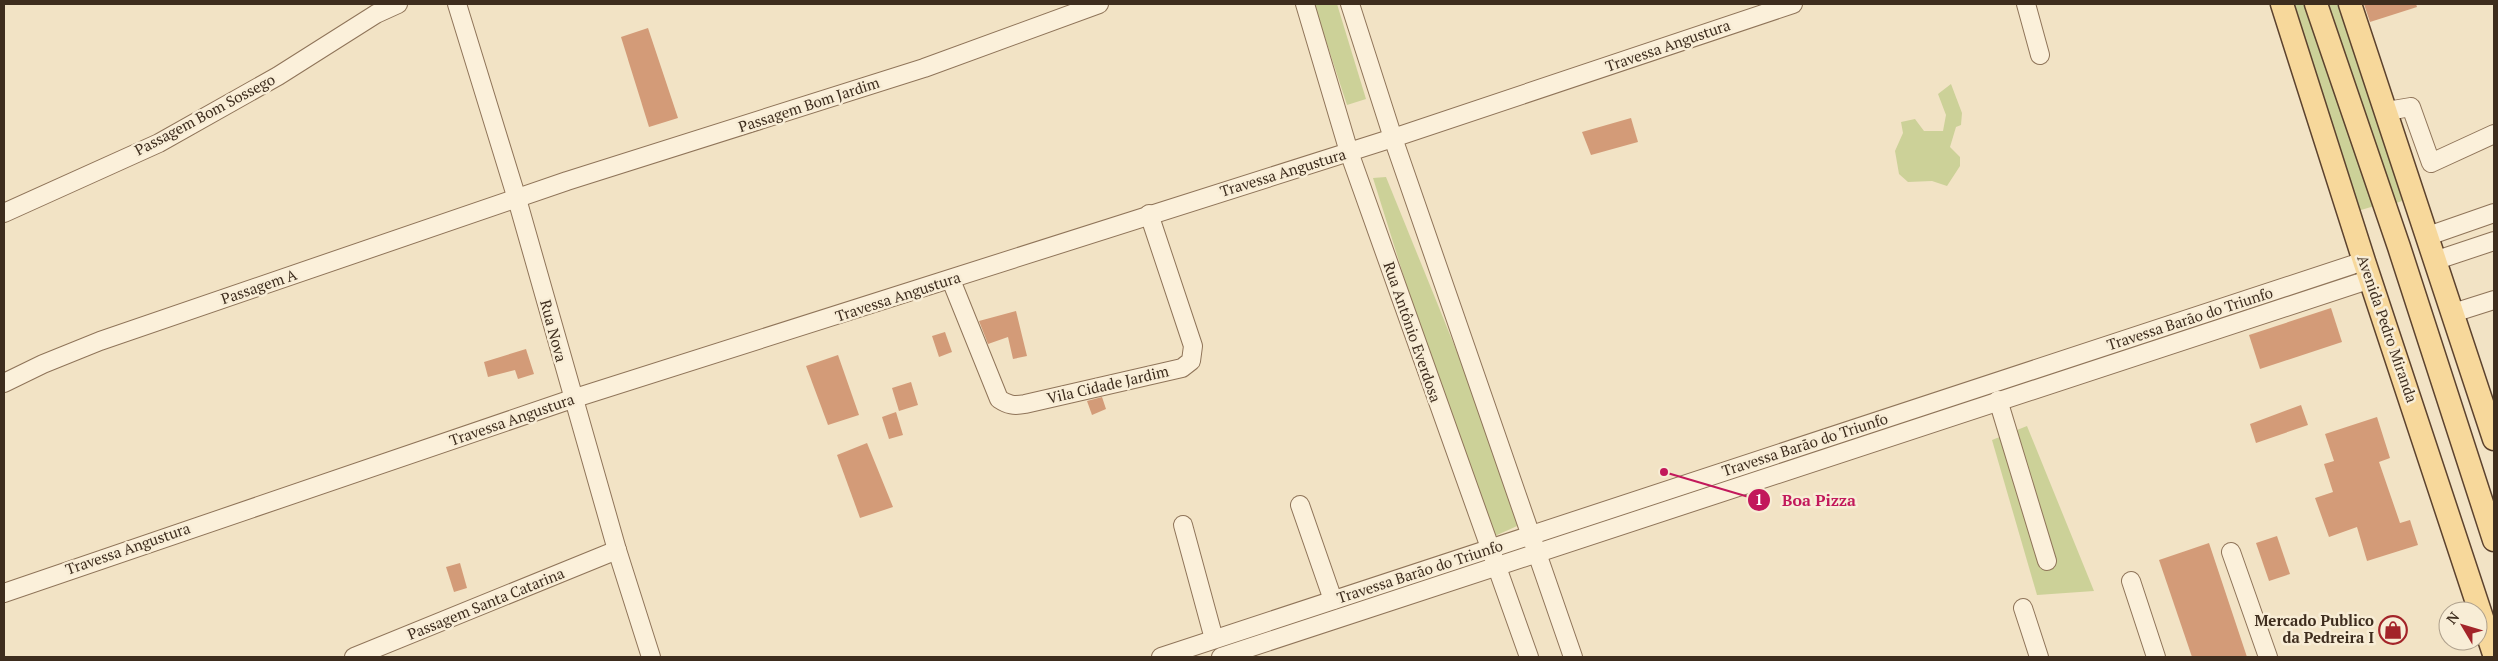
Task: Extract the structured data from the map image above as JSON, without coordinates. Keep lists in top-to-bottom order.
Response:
{
  "streets": {
    "main road": ["Avenida Pedro Miranda"],
    "street": [
      "Travessa Angustura",
      "Passagem Bom Jardim",
      "Passagem Bom Sossego",
      "Passagem A",
      "Travessa Barão do Triunfo",
      "Rua Nova",
      "Rua Antônio Everdosa",
      "Vila Cidade Jardim",
      "Passagem Santa Catarina"
    ]
  },
  "crossings": [
    ["Travessa Angustura", "Rua Nova"],
    ["Travessa Angustura", "Rua Antônio Everdosa"],
    ["Travessa Angustura", "Vila Cidade Jardim"],
    ["Passagem Bom Jardim", "Passagem A"],
    ["Passagem Bom Jardim", "Rua Nova"],
    ["Passagem A", "Rua Nova"],
    ["Travessa Barão do Triunfo", "Avenida Pedro Miranda"],
    ["Travessa Barão do Triunfo", "Rua Antônio Everdosa"],
    ["Rua Nova", "Passagem Santa Catarina"]
  ],
  "places": {
    "other": ["Boa Pizza"],
    "shop": ["Mercado Publico da Pedreira I"]
  },
  "north": "top left"
}
